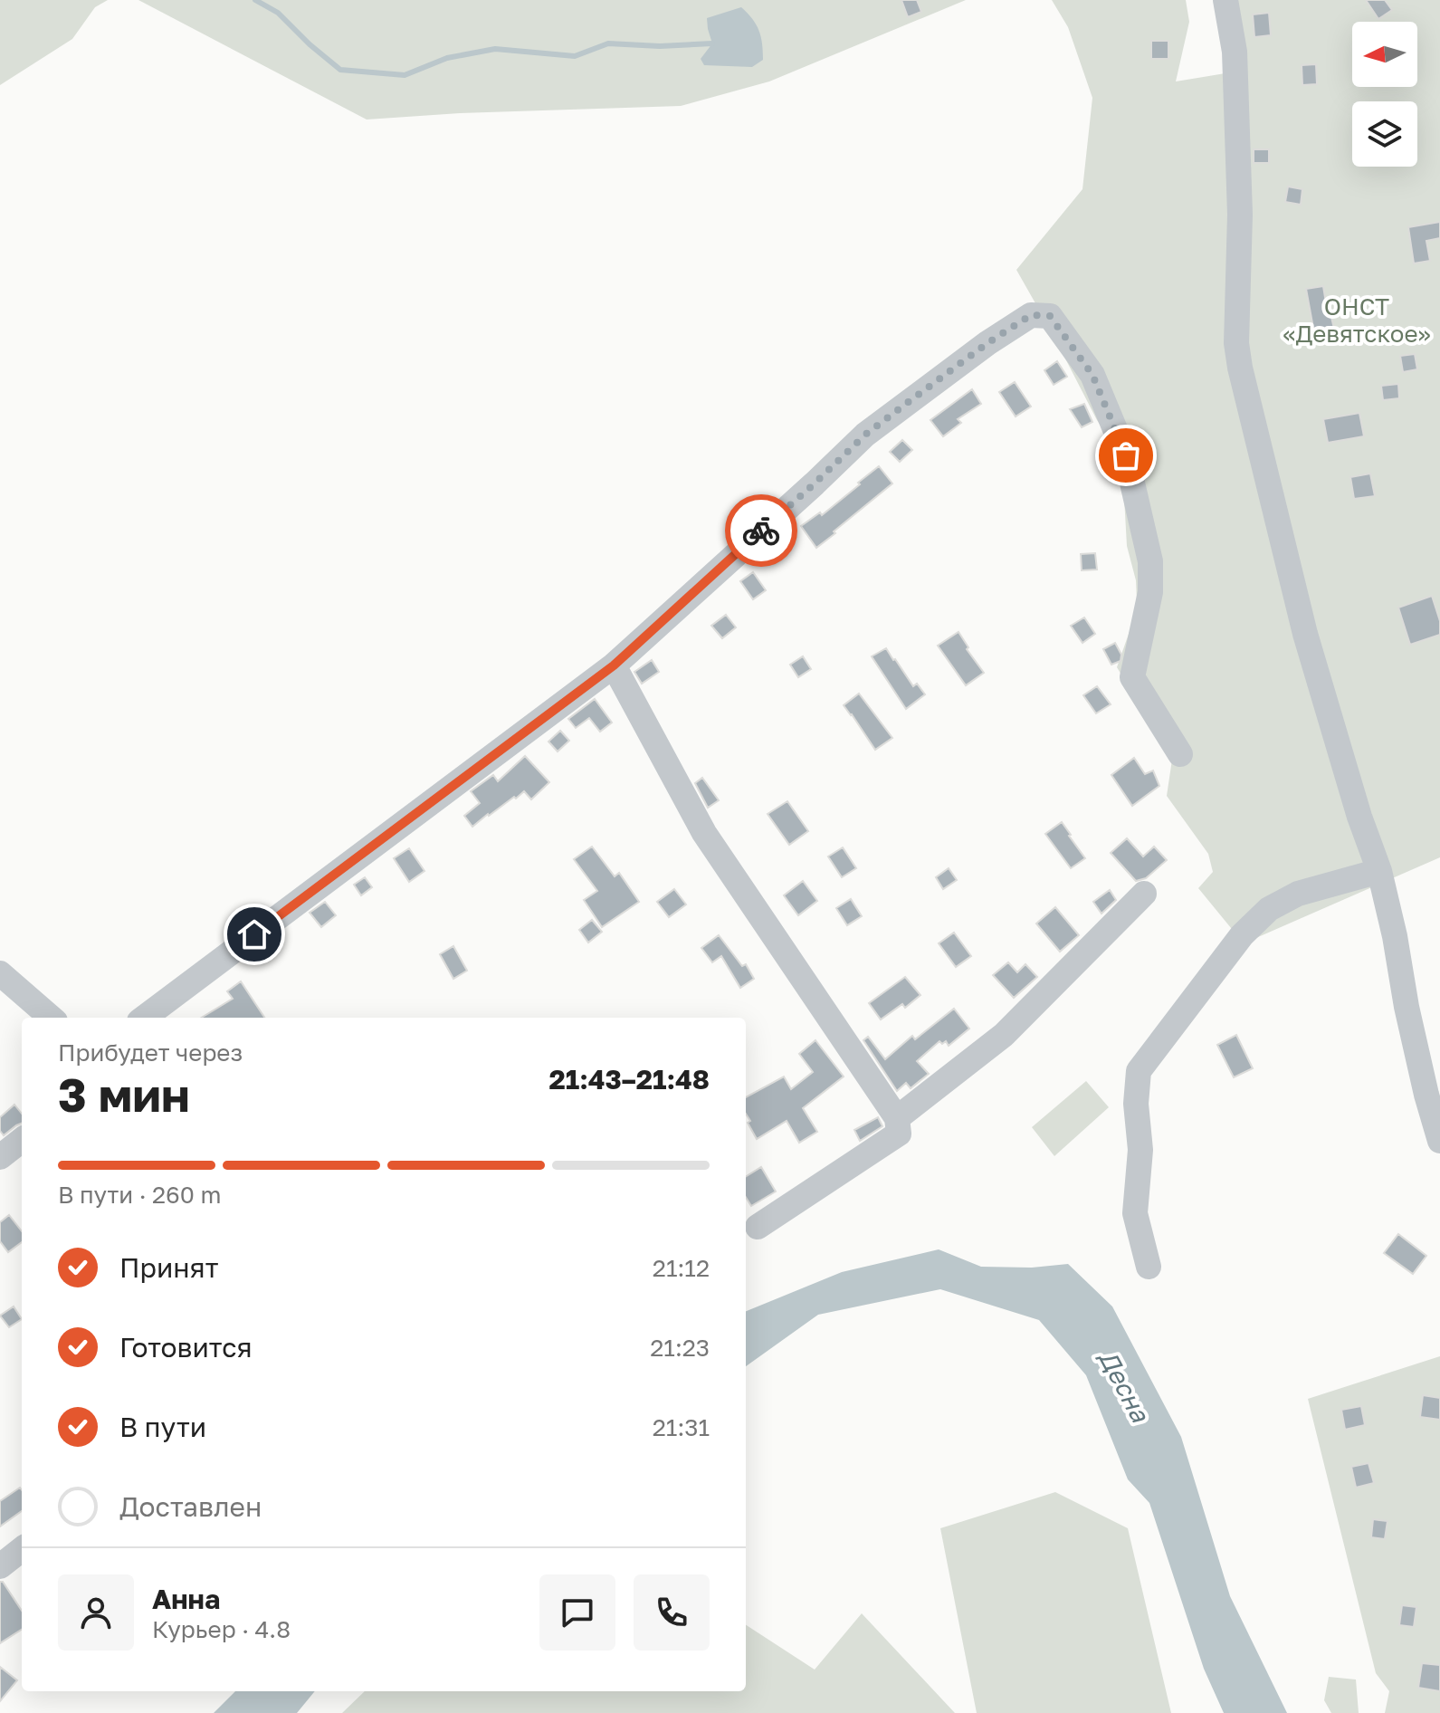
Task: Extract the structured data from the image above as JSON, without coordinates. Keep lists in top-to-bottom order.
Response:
{
  "water": ["Десна"],
  "parks": ["ОНСТ «Девятское»"],
  "north": "left",
  "page": {
    "heading": ["3 мин", "Прибудет через", "21:43–21:48"],
    "panel": ["Анна", "Курьер · 4.8"],
    "bar": "В пути · 260 m",
    "list": [
      ["Принят", "21:12"],
      ["Готовится", "21:23"],
      ["В пути", "21:31"],
      "Доставлен"
    ]
  }
}
